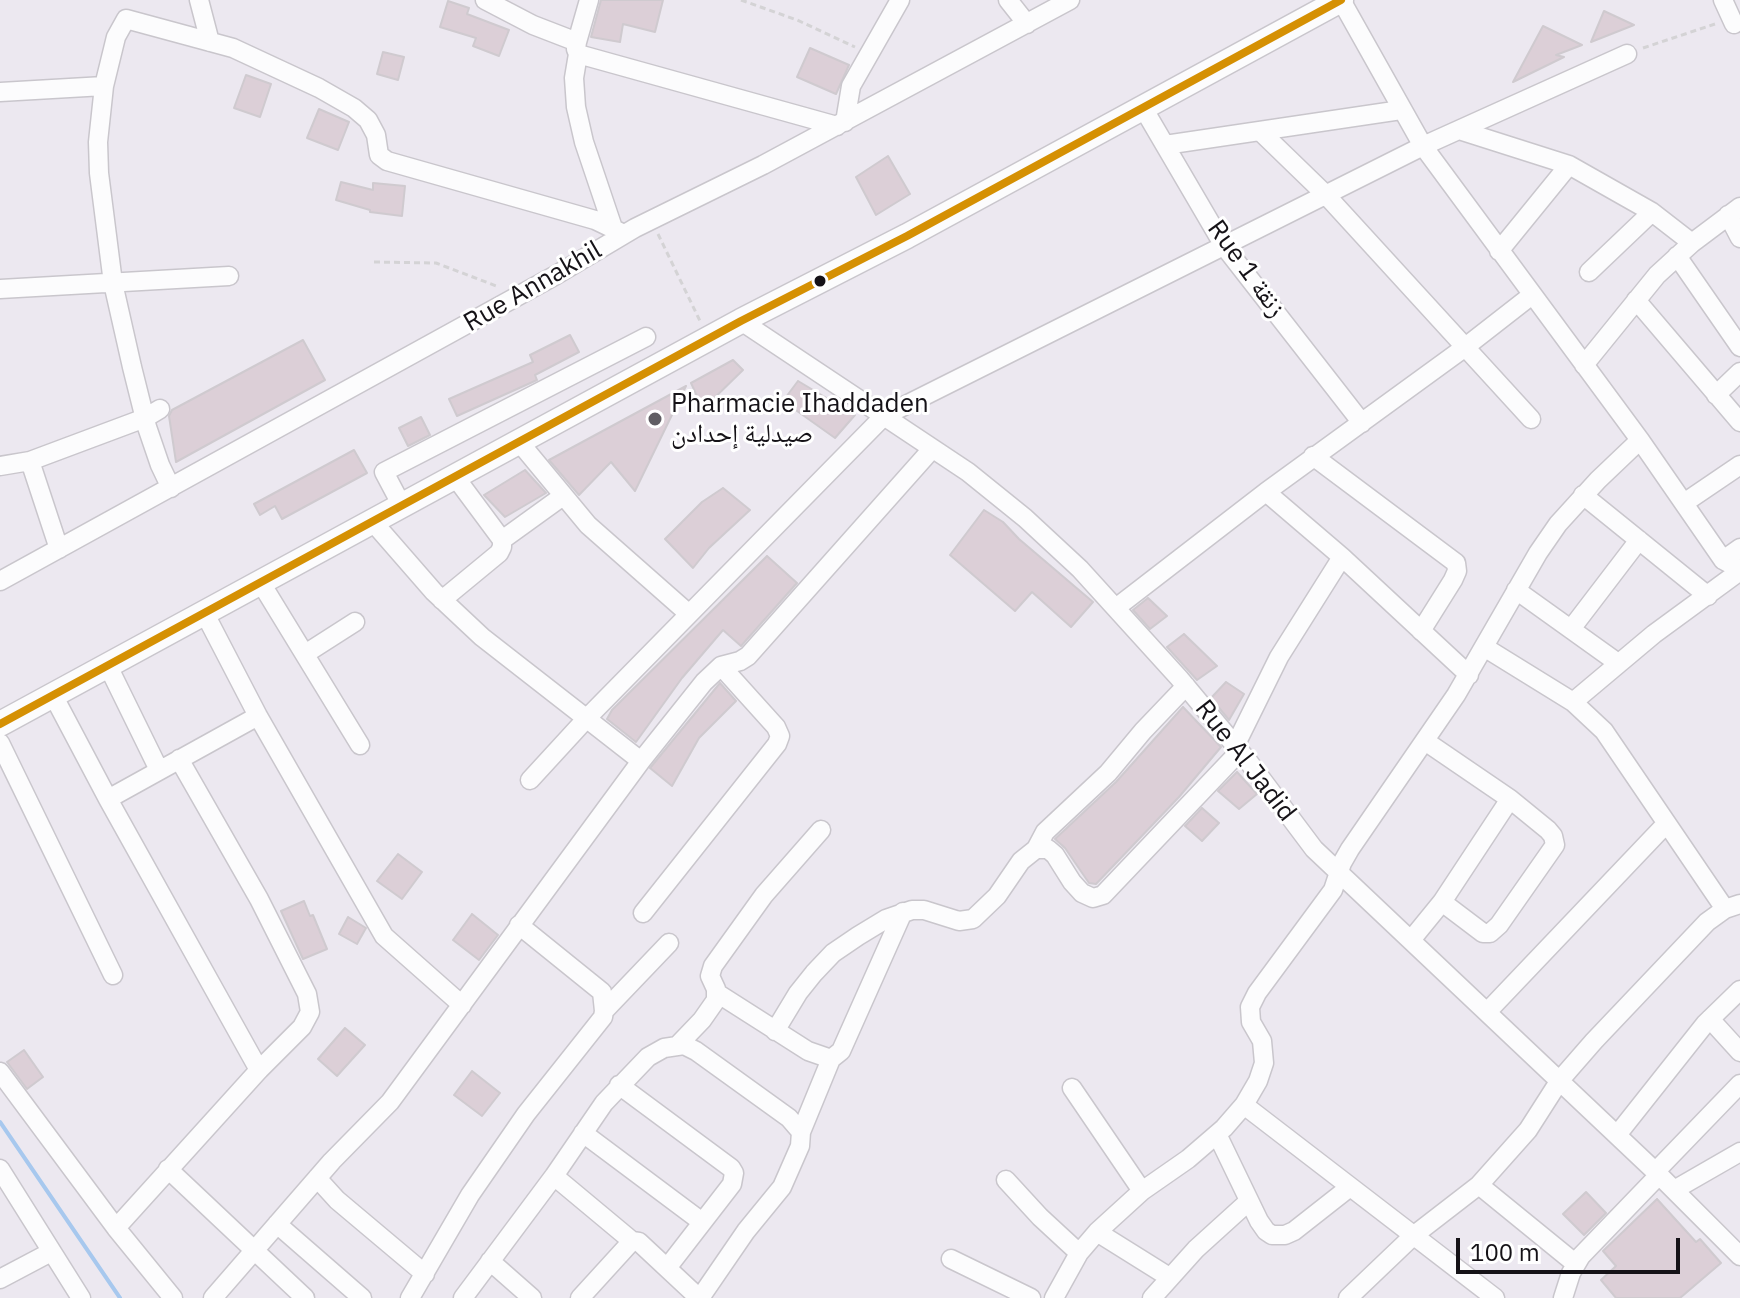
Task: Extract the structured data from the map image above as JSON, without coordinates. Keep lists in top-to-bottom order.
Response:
{
  "streets": {
    "street": ["Rue 1 زنقة", "Rue Annakhil", "Rue Al Jadid"]
  },
  "places": ["Pharmacie Ihaddaden صيدلية إحدادن"],
  "scale_bar": "100 m"
}
